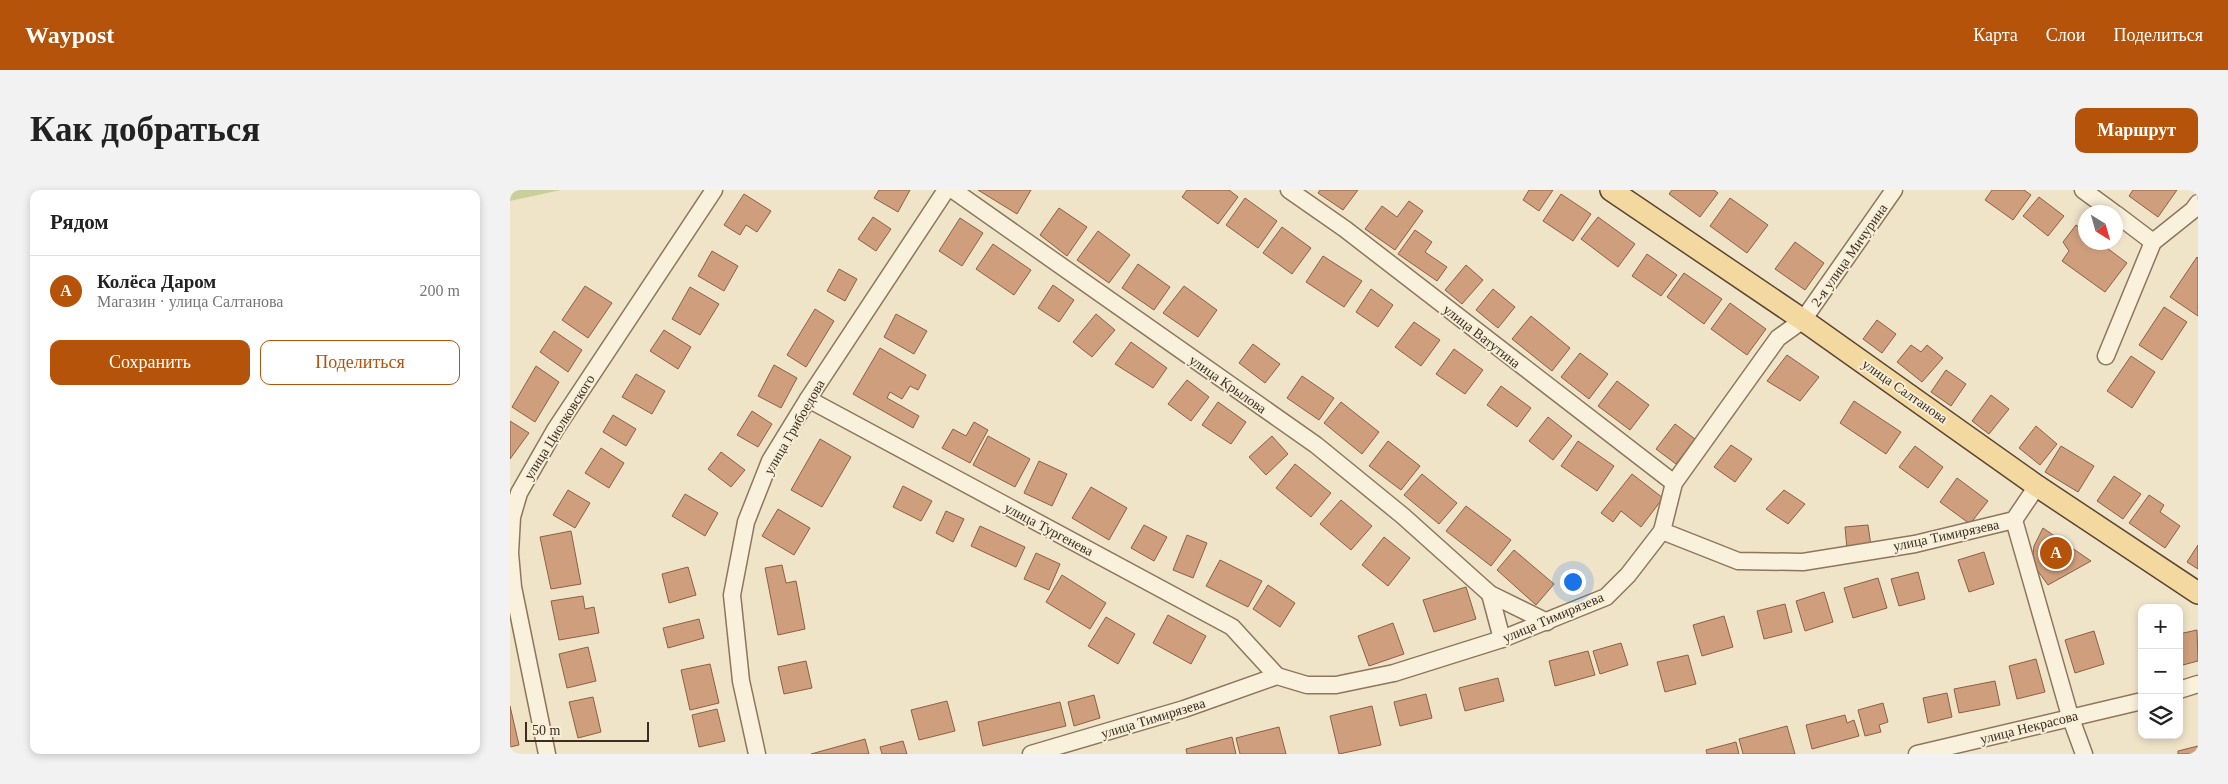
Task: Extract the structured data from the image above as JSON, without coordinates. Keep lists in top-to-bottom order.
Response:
{
  "streets": {
    "main road": ["улица Салтанова"],
    "street": [
      "2-я улица Мичурина",
      "улица Ватутина",
      "улица Крылова",
      "улица Циолковского",
      "улица Грибоедова",
      "улица Тургенева",
      "улица Тимирязева",
      "улица Некрасова"
    ]
  },
  "crossings": [
    ["2-я улица Мичурина", "улица Салтанова"],
    ["улица Крылова", "улица Тимирязева"],
    ["улица Салтанова", "улица Тимирязева"],
    ["улица Грибоедова", "улица Тургенева"],
    ["улица Тургенева", "улица Тимирязева"]
  ],
  "scale_bar": "50 m",
  "north": "bottom right",
  "page": {
    "header": "Waypost",
    "nav": ["Карта", "Слои", "Поделиться"],
    "buttons": [
      "Маршрут",
      ["Сохранить", "Поделиться"]
    ],
    "title": "Как добраться",
    "heading": "Рядом",
    "list": [
      {
        "mark": "A",
        "name": "Колёса Даром",
        "note": "Магазин · улица Салтанова",
        "value": "200 m"
      }
    ],
    "pins": "A",
    "map_buttons": ["+", "−"],
    "scale": "50 m"
  }
}
